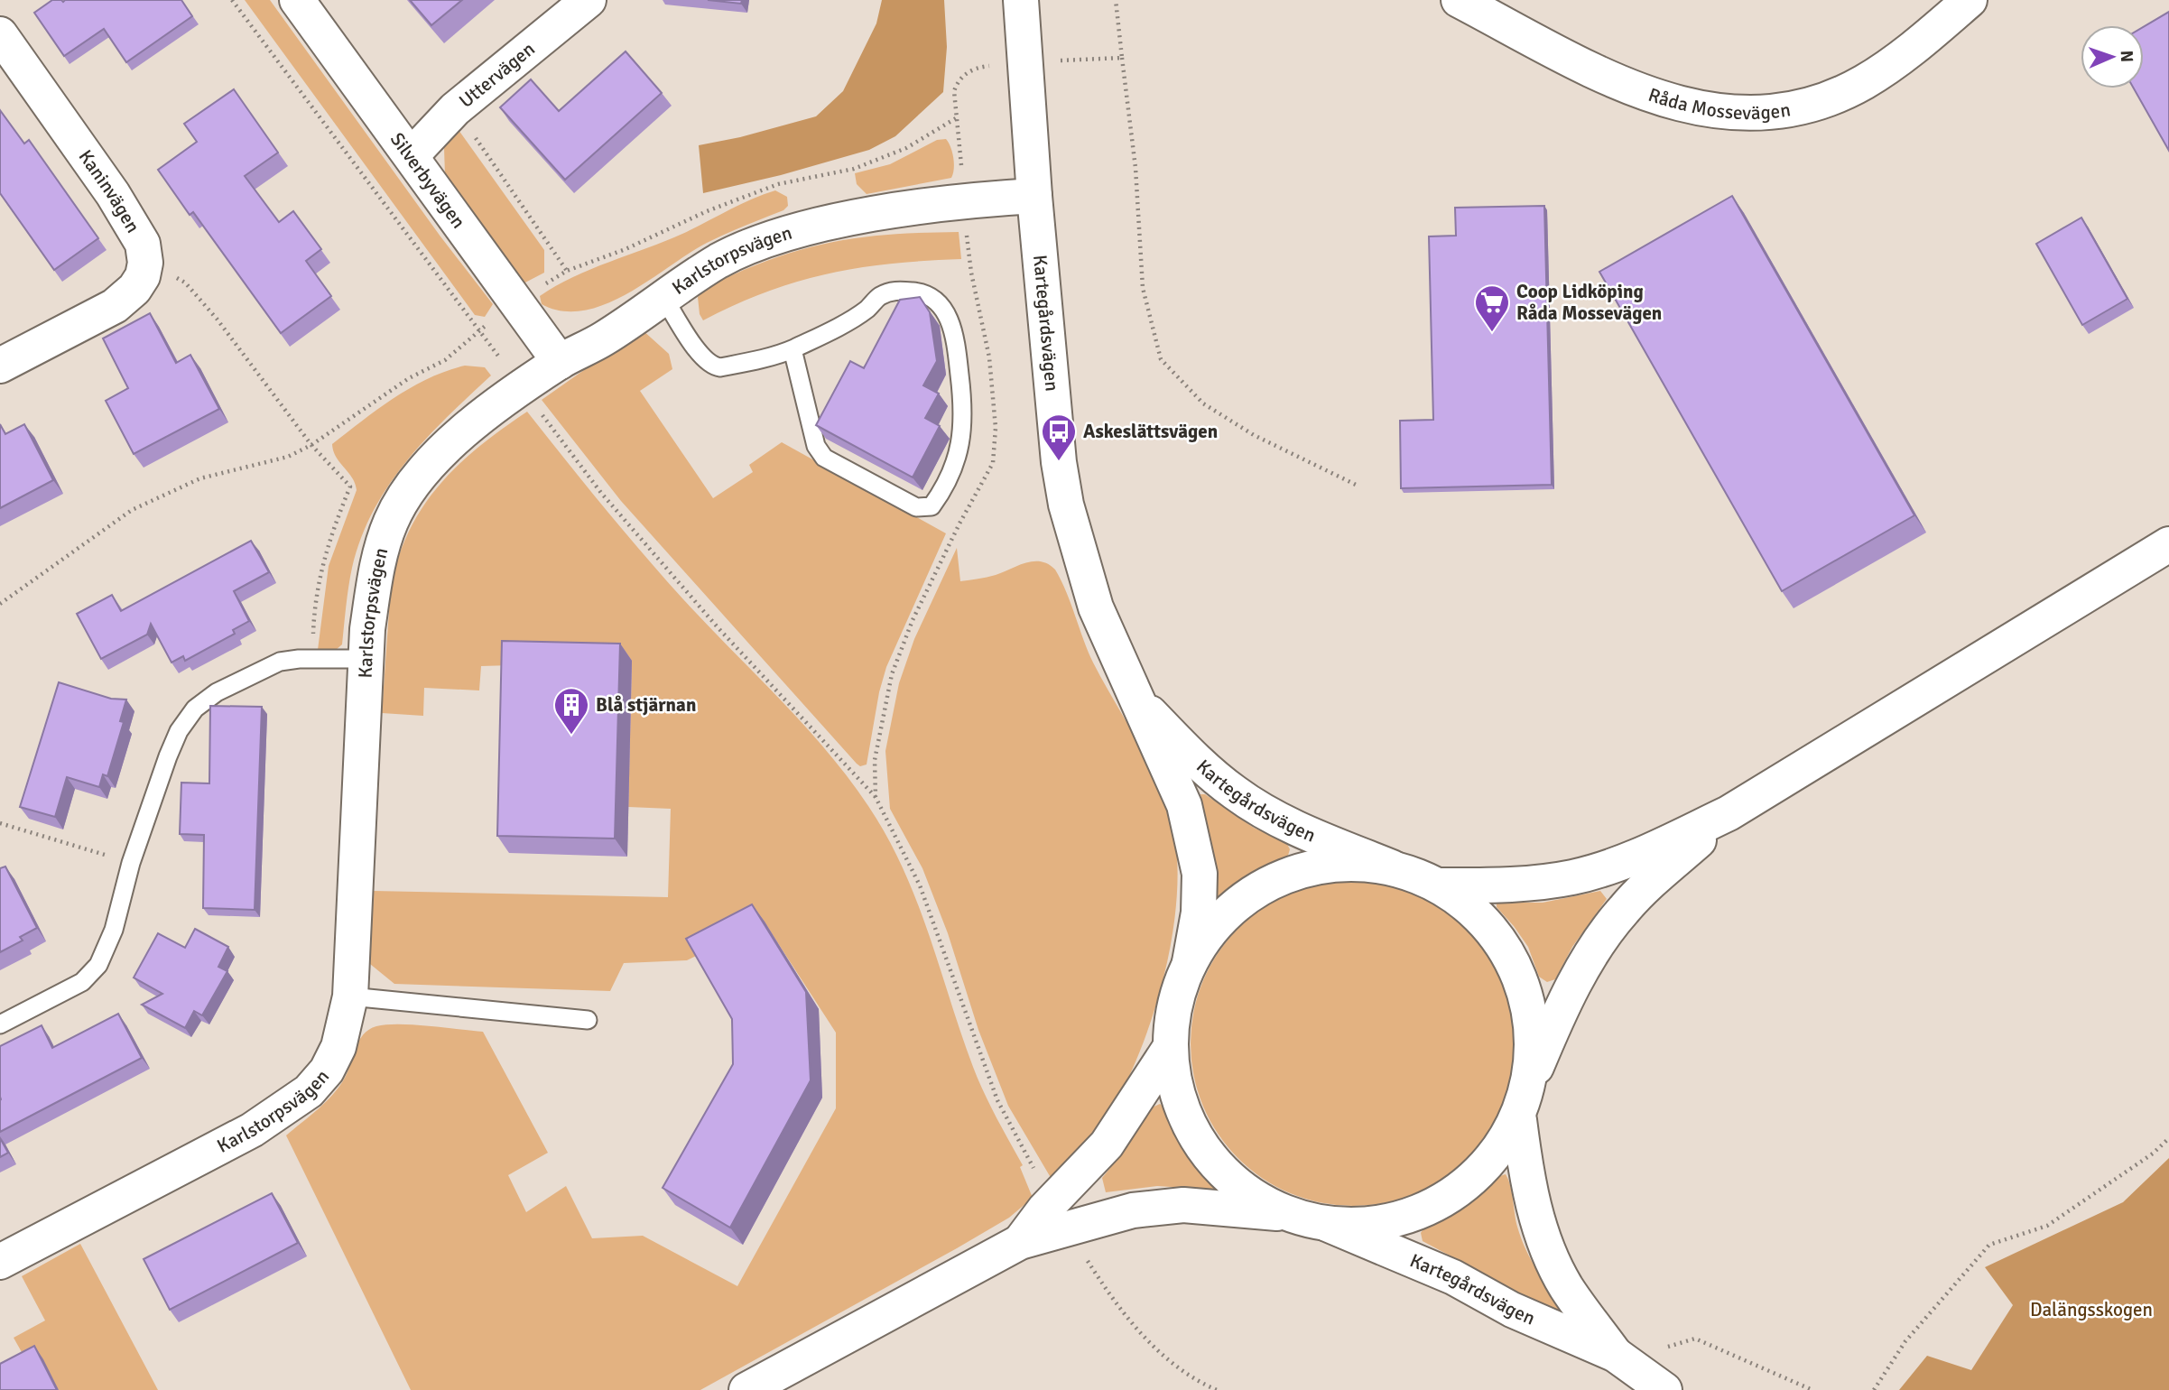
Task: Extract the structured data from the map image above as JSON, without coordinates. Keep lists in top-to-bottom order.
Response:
{
  "streets": {
    "street": [
      "Uttervägen",
      "Råda Mossevägen",
      "Silverbyvägen",
      "Kaninvägen",
      "Karlstorpsvägen",
      "Kartegårdsvägen"
    ]
  },
  "crossings": [
    ["Uttervägen", "Silverbyvägen"],
    ["Silverbyvägen", "Karlstorpsvägen"],
    ["Karlstorpsvägen", "Kartegårdsvägen"]
  ],
  "parks": ["Dalängsskogen"],
  "places": {
    "supermarket": ["Coop Lidköping Råda Mossevägen"],
    "bus stop": ["Askeslättsvägen"],
    "building": ["Blå stjärnan"]
  },
  "north": "right"
}
